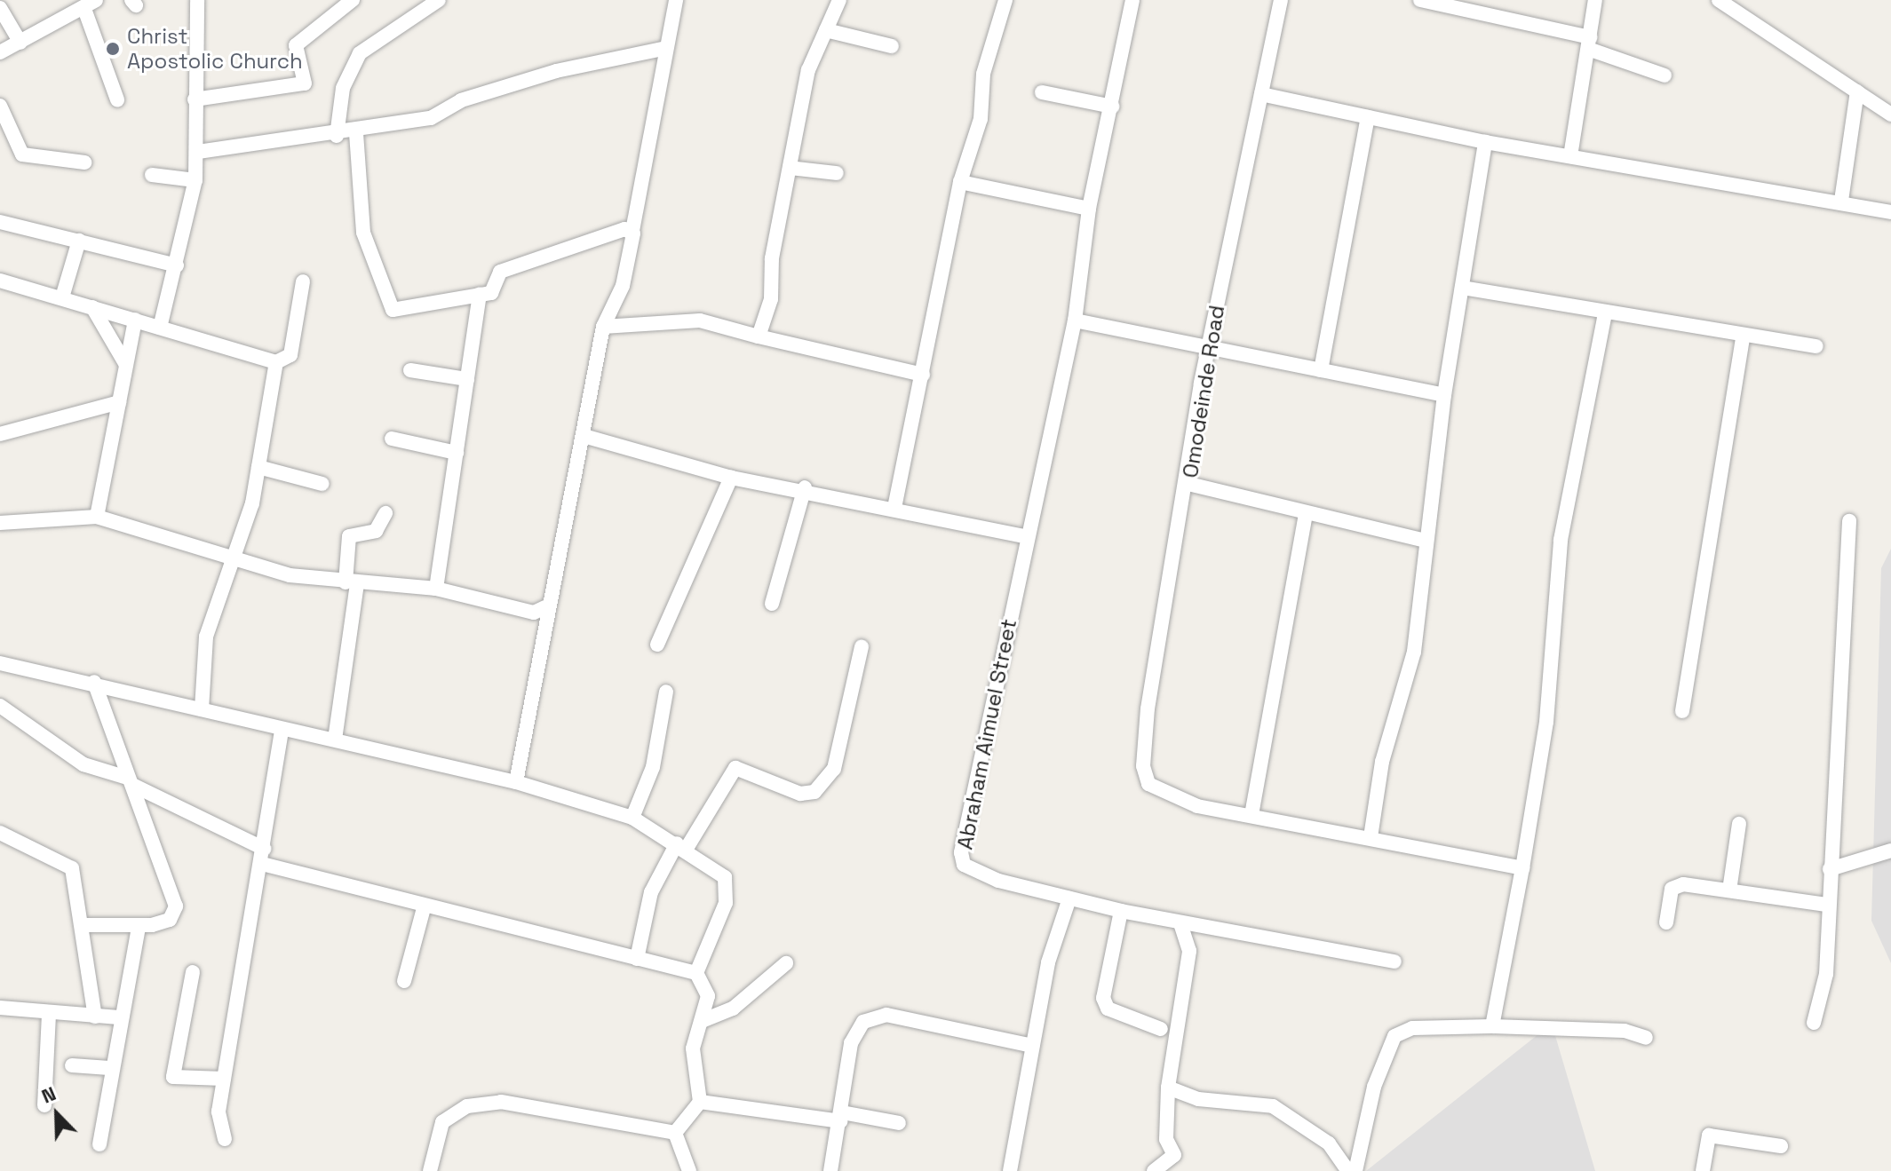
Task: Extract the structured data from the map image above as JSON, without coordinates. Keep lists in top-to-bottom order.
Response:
{
  "streets": {
    "street": ["Omodeinde Road", "Abraham Aimuel Street"]
  },
  "places": ["Christ Apostolic Church"],
  "north": "top left"
}
